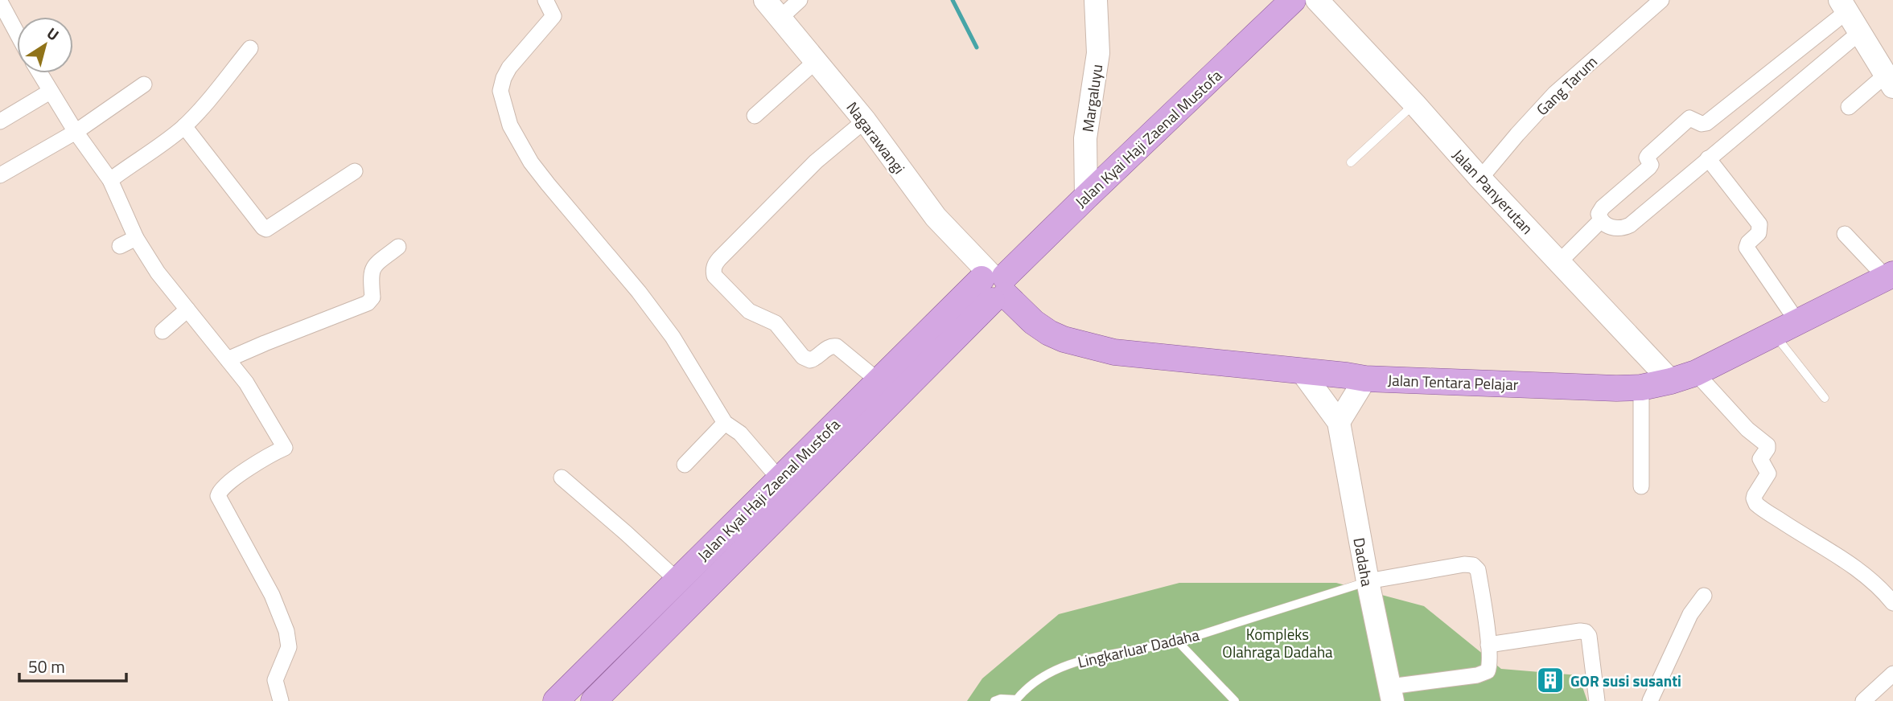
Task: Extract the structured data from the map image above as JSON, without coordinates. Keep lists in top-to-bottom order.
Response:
{
  "streets": {
    "main road": ["Jalan Kyai Haji Zaenal Mustofa", "Jalan Tentara Pelajar"],
    "street": [
      "Gang Tarum",
      "Margaluyu",
      "Nagarawangi",
      "Jalan Panyerutan",
      "Dadaha"
    ],
    "lane": ["Lingkarluar Dadaha"]
  },
  "crossings": [
    ["Gang Tarum", "Jalan Panyerutan"],
    ["Margaluyu", "Jalan Kyai Haji Zaenal Mustofa"],
    ["Nagarawangi", "Jalan Kyai Haji Zaenal Mustofa"],
    ["Nagarawangi", "Jalan Tentara Pelajar"],
    ["Jalan Kyai Haji Zaenal Mustofa", "Jalan Tentara Pelajar"],
    ["Jalan Panyerutan", "Jalan Tentara Pelajar"],
    ["Jalan Tentara Pelajar", "Dadaha"],
    ["Dadaha", "Lingkarluar Dadaha"]
  ],
  "parks": ["Kompleks Olahraga Dadaha"],
  "places": {
    "building": ["GOR susi susanti"]
  },
  "scale_bar": "50 m",
  "north": "top right"
}
